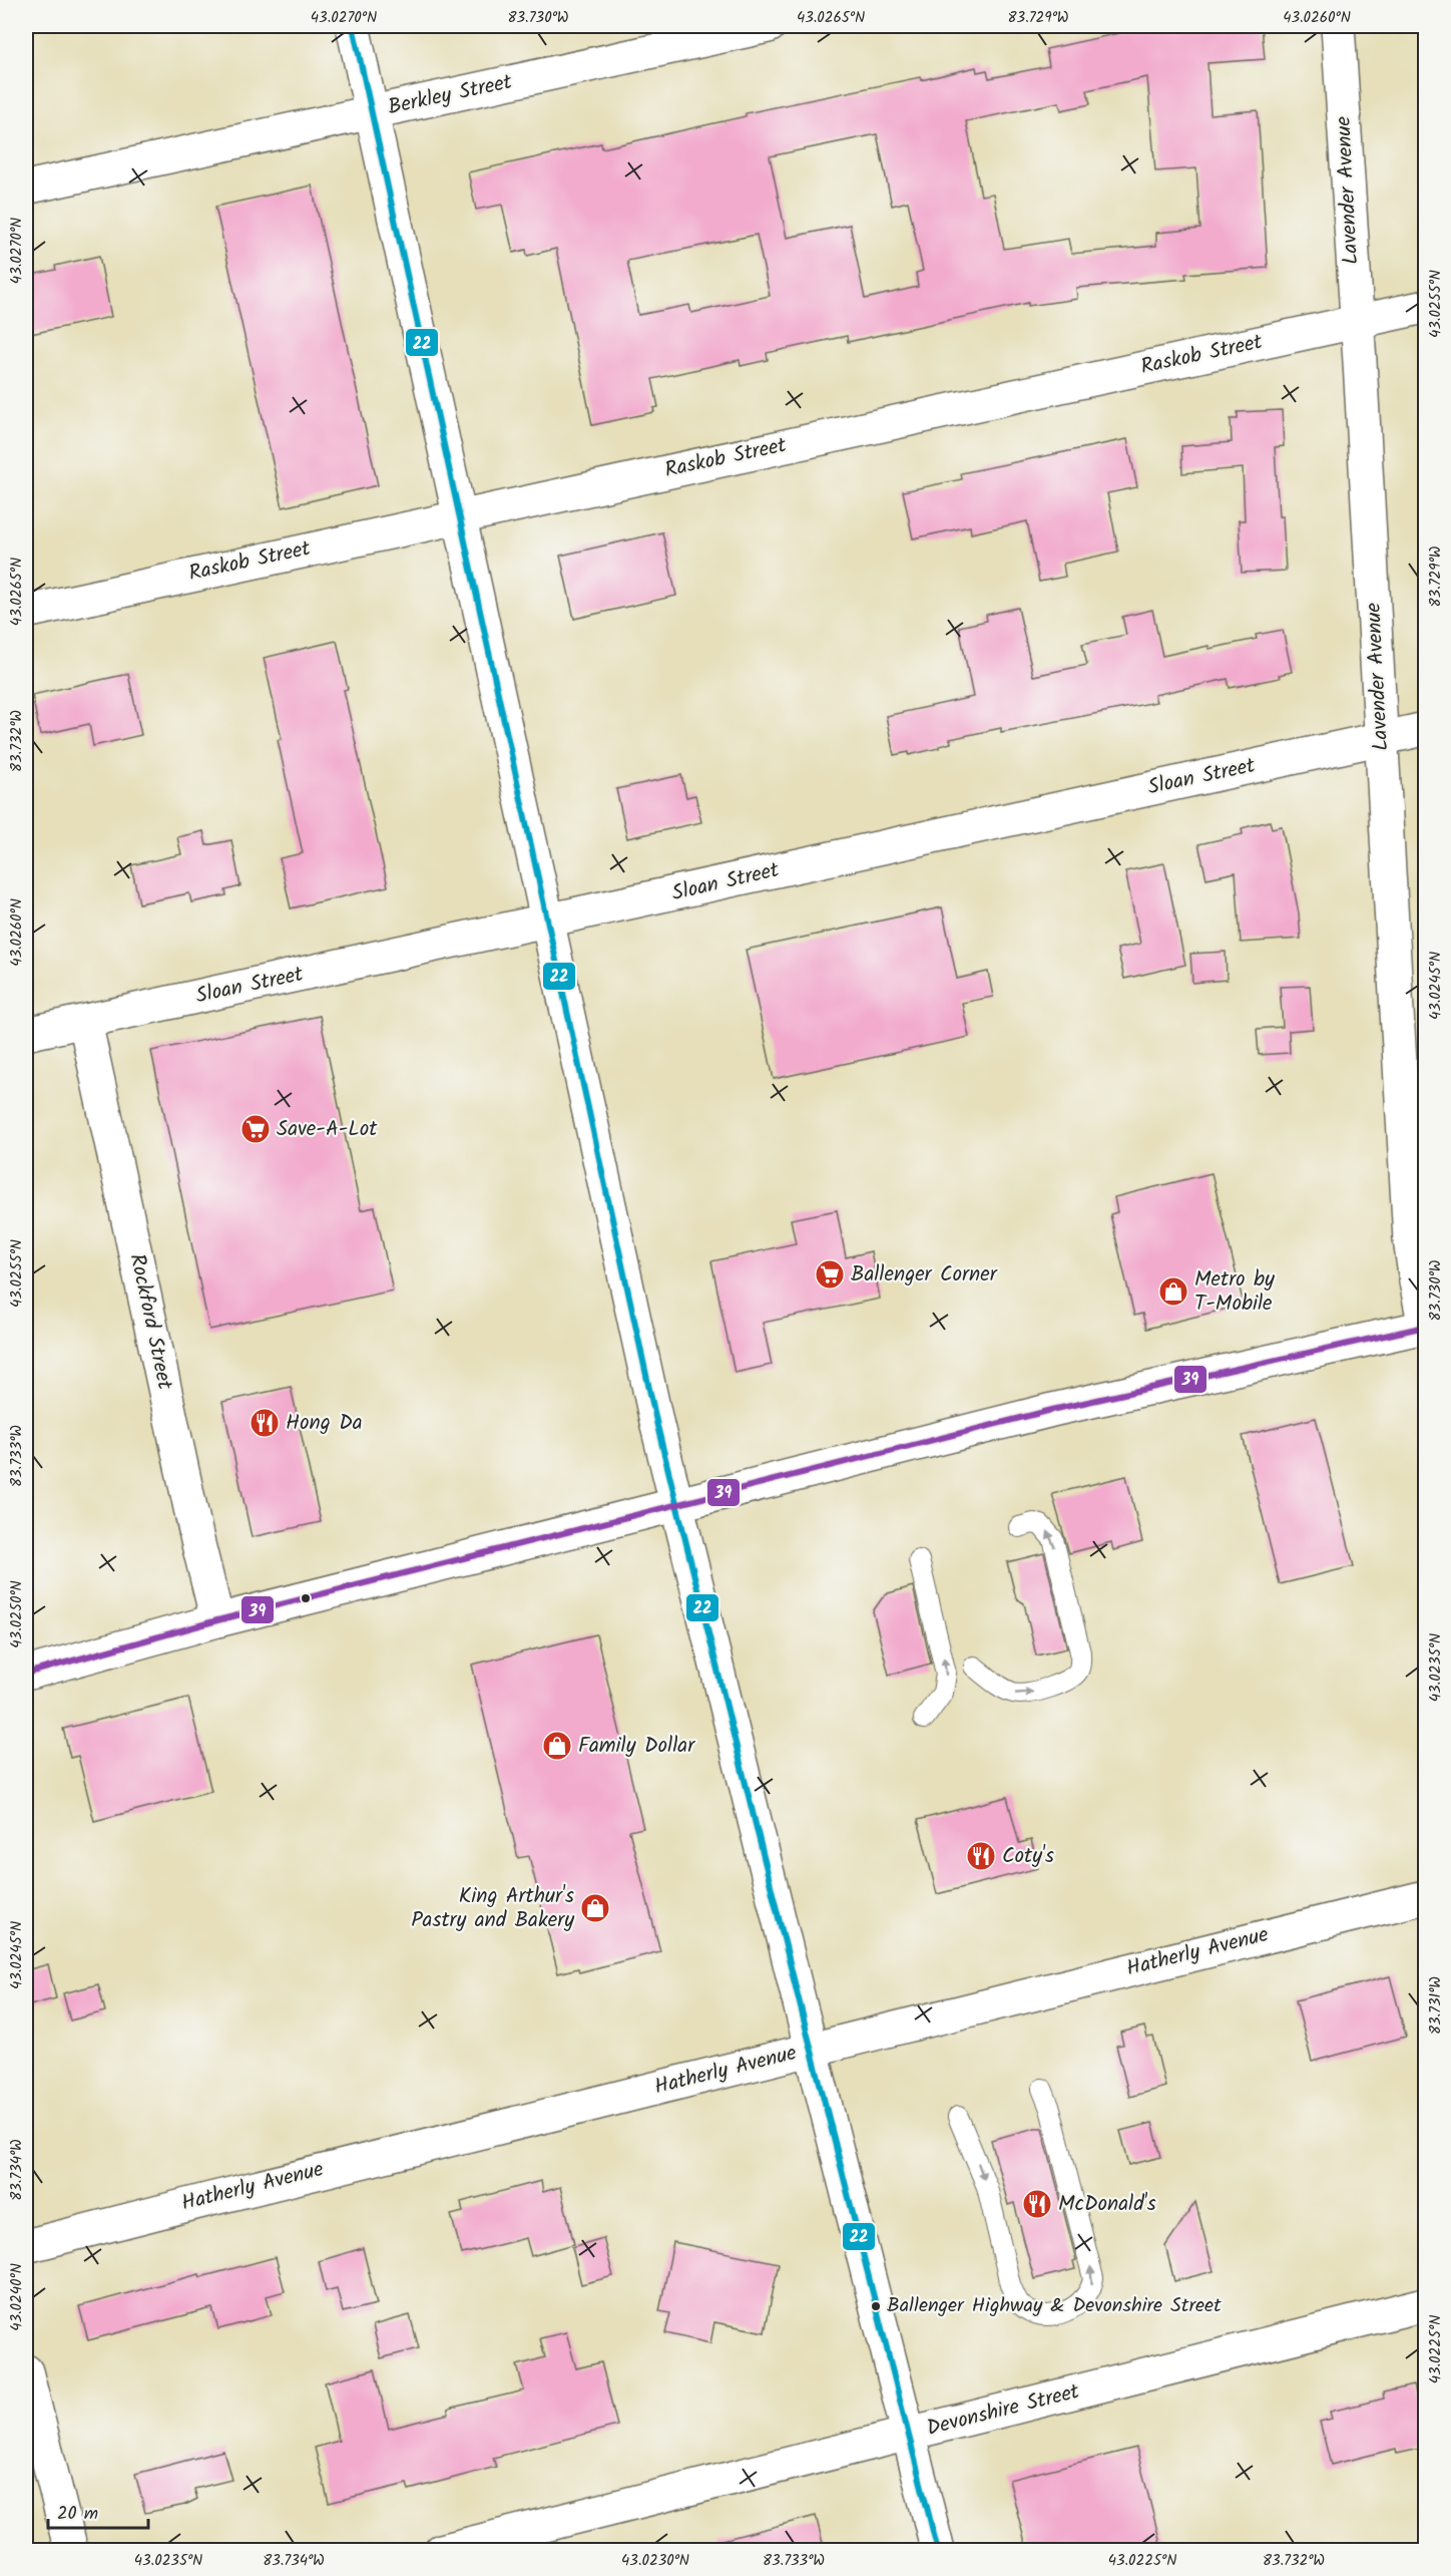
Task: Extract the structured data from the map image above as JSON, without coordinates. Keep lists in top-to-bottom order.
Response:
{
  "streets": {
    "street": [
      "Berkley Street",
      "Lavender Avenue",
      "Raskob Street",
      "Sloan Street",
      "Rockford Street",
      "Hatherly Avenue",
      "Devonshire Street"
    ]
  },
  "crossings": [
    ["Lavender Avenue", "Raskob Street"],
    ["Lavender Avenue", "Sloan Street"],
    ["Sloan Street", "Rockford Street"]
  ],
  "places": {
    "supermarket": ["Save-A-Lot", "Ballenger Corner"],
    "shop": ["Metro by T-Mobile", "Family Dollar", "King Arthur's Pastry and Bakery"],
    "restaurant": ["Hong Da", "Coty's", "McDonald's"],
    "other": ["Ballenger Highway & Devonshire Street"]
  },
  "lines": ["transit line 22", "transit line 39"],
  "scale_bar": "20 m",
  "coordinates": [
    "43.0270°N",
    "83.730°W",
    "43.0265°N",
    "83.729°W",
    "43.0260°N",
    "43.0255°N",
    "83.732°W",
    "43.0245°N",
    "83.733°W",
    "43.0250°N",
    "43.0235°N",
    "83.731°W",
    "83.734°W",
    "43.0240°N",
    "43.0225°N",
    "43.0230°N"
  ]
}
